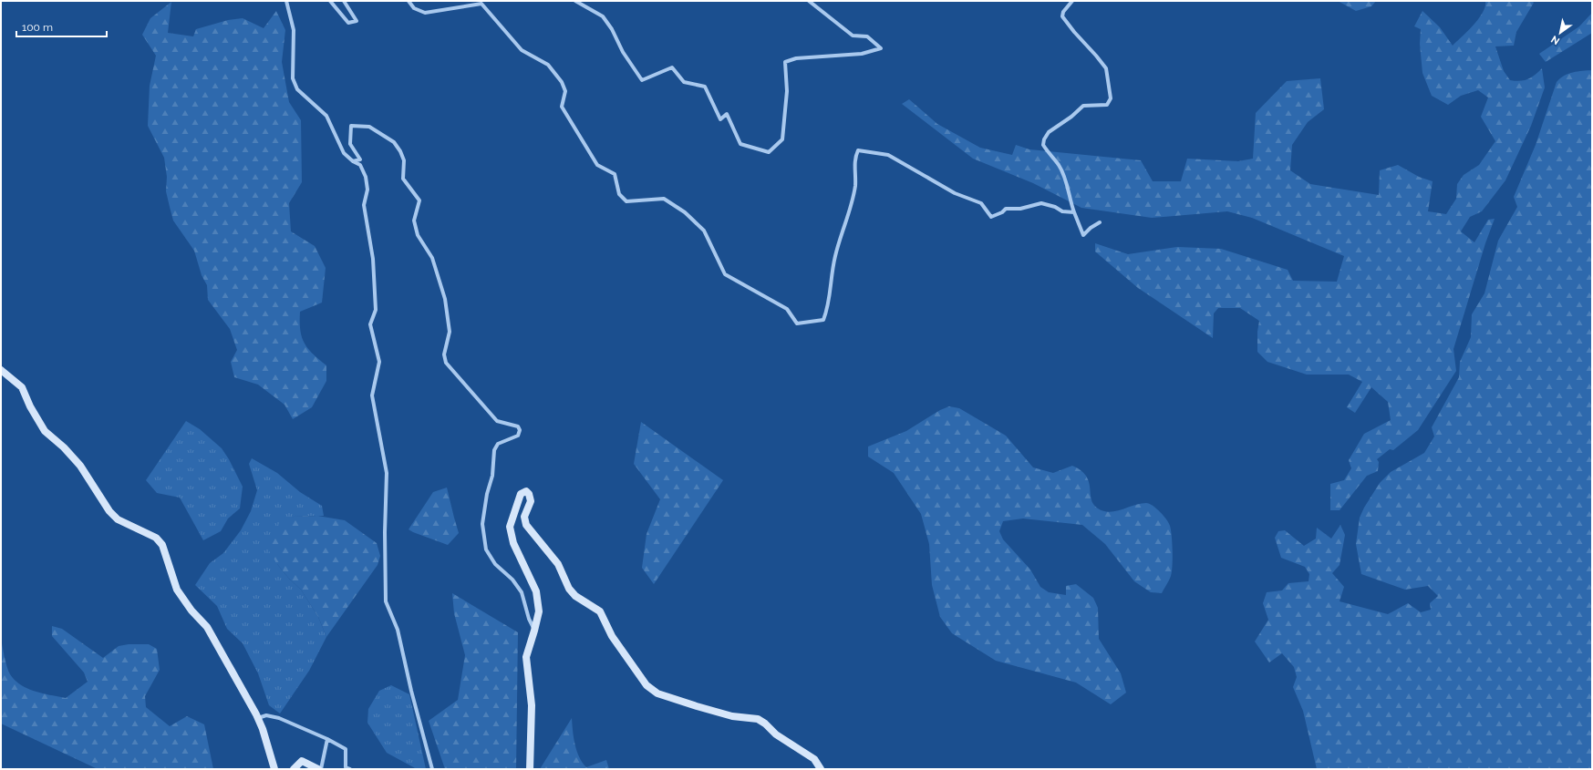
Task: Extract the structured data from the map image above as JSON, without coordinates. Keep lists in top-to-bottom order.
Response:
{
  "scale_bar": "100 m",
  "north": "bottom left"
}
